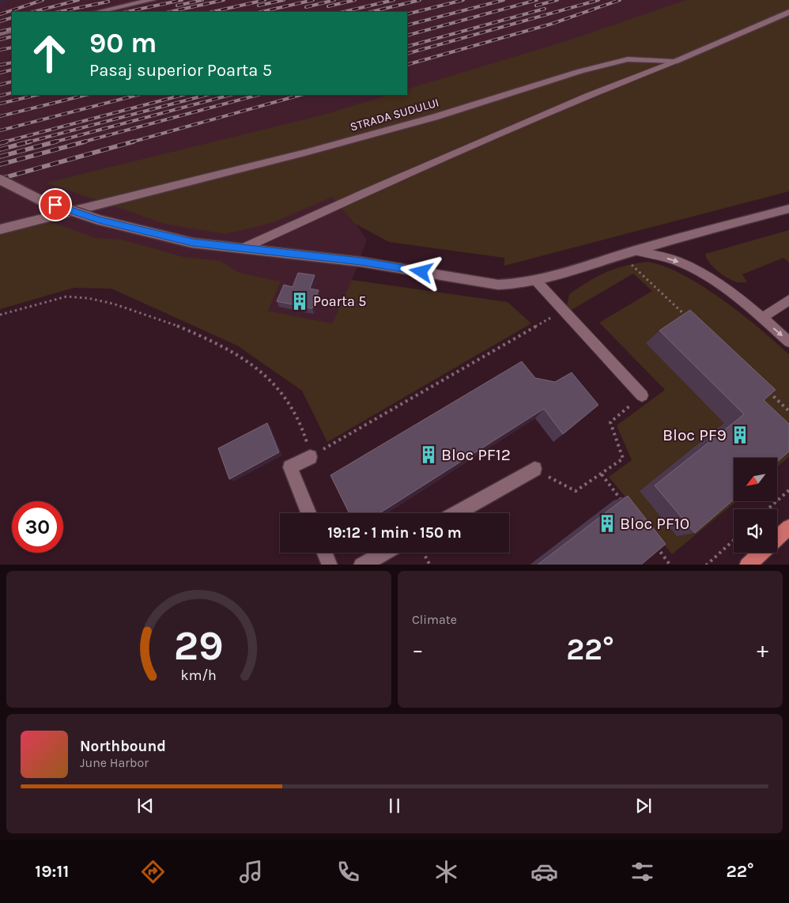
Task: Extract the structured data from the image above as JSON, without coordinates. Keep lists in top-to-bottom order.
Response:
{
  "streets": {
    "street": ["STRADA SUDULUI"]
  },
  "places": {
    "building": [
      "Poarta 5",
      "Bloc PF9",
      "Bloc PF12",
      "Bloc PF10"
    ]
  },
  "north": "bottom left",
  "page": {
    "turn": ["90 m", "Pasaj superior Poarta 5"],
    "limit": "30",
    "trip": "19:12 · 1 min · 150 m",
    "tile": "Climate",
    "heat": ["−", "22°", "+"],
    "song": ["Northbound", "June Harbor"],
    "tabs": ["19:11", "22°"],
    "gauge": ["29", "km/h"]
  }
}
